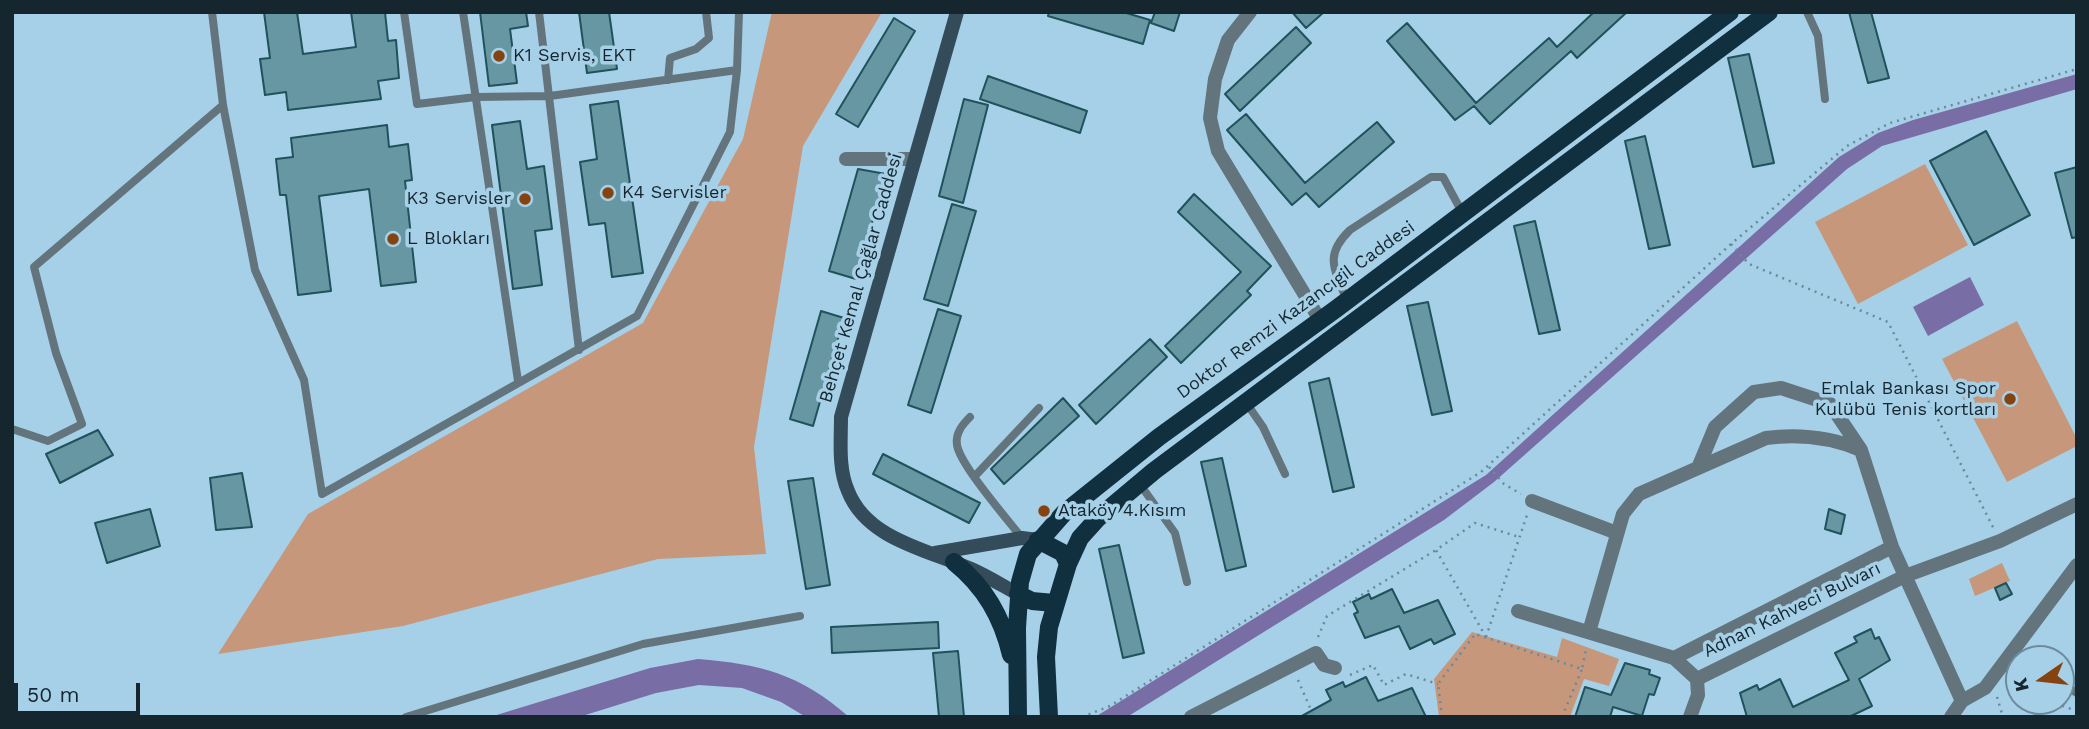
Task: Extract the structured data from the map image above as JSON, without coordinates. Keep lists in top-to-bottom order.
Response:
{
  "streets": {
    "main road": ["Behçet Kemal Çağlar Caddesi", "Doktor Remzi Kazancıgil Caddesi"],
    "street": ["Adnan Kahveci Bulvarı"]
  },
  "crossings": [
    ["Behçet Kemal Çağlar Caddesi", "Doktor Remzi Kazancıgil Caddesi"]
  ],
  "places": [
    "K1 Servis, EKT",
    "K4 Servisler",
    "K3 Servisler",
    "L Blokları",
    "Emlak Bankası Spor Kulübü Tenis kortları",
    "Ataköy 4.Kısım"
  ],
  "scale_bar": "50 m",
  "north": "left"
}
